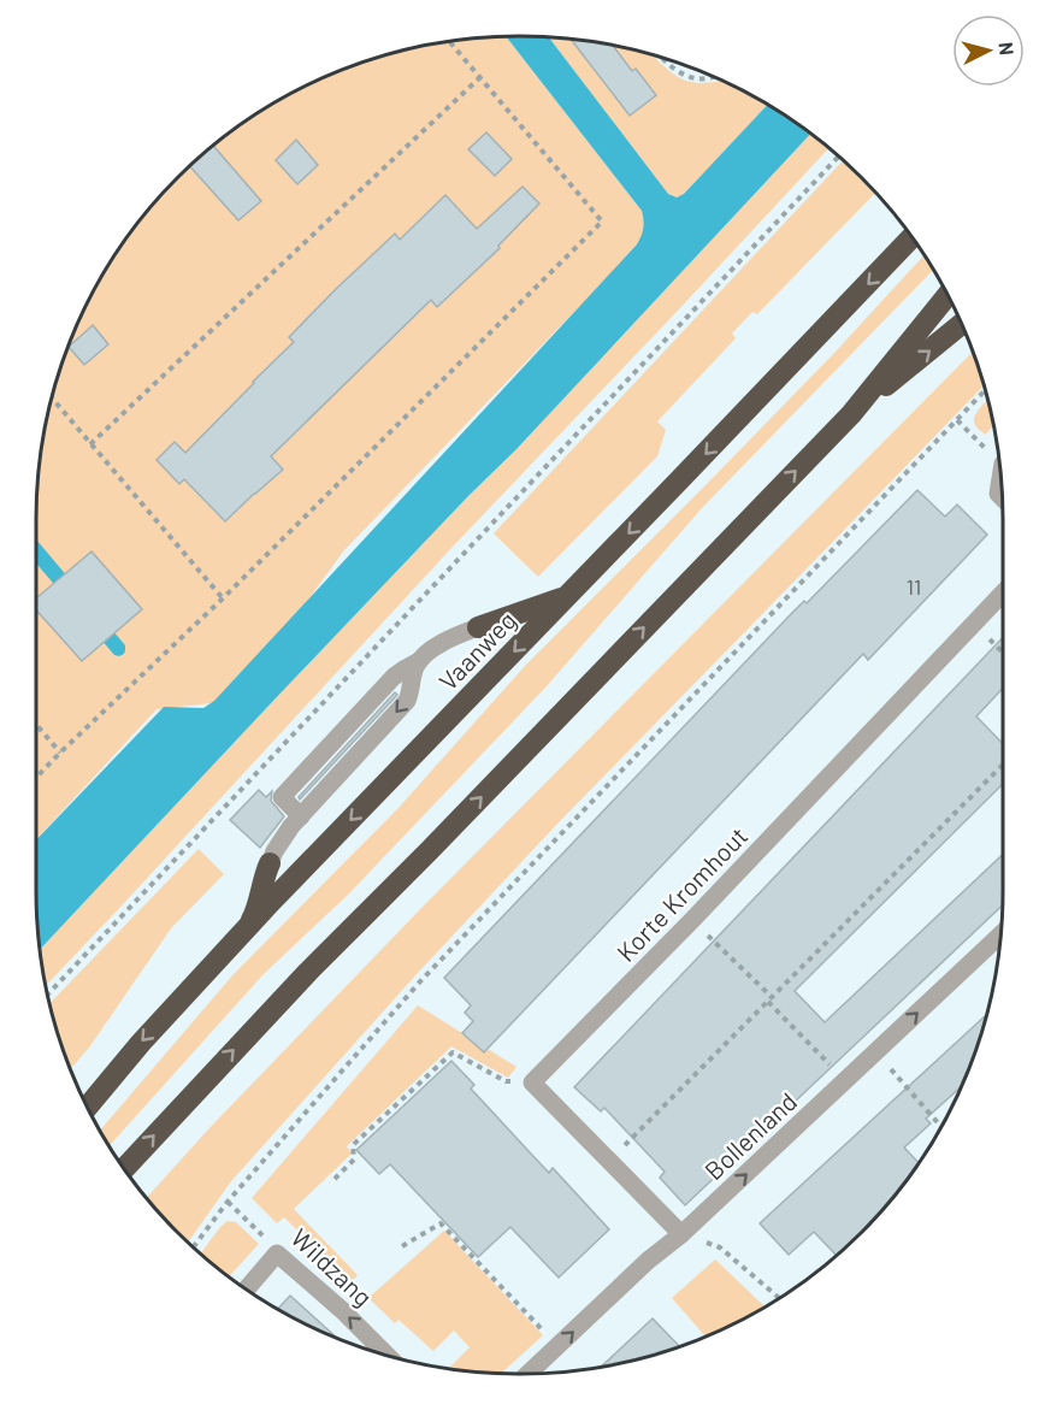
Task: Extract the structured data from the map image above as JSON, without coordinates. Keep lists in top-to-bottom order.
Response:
{
  "streets": {
    "highway": ["Vaanweg"],
    "street": ["Korte Kromhout", "Bollenland", "Wildzang"]
  },
  "one_way": ["Bollenland", "Wildzang"],
  "house_numbers": ["11"],
  "north": "right"
}
